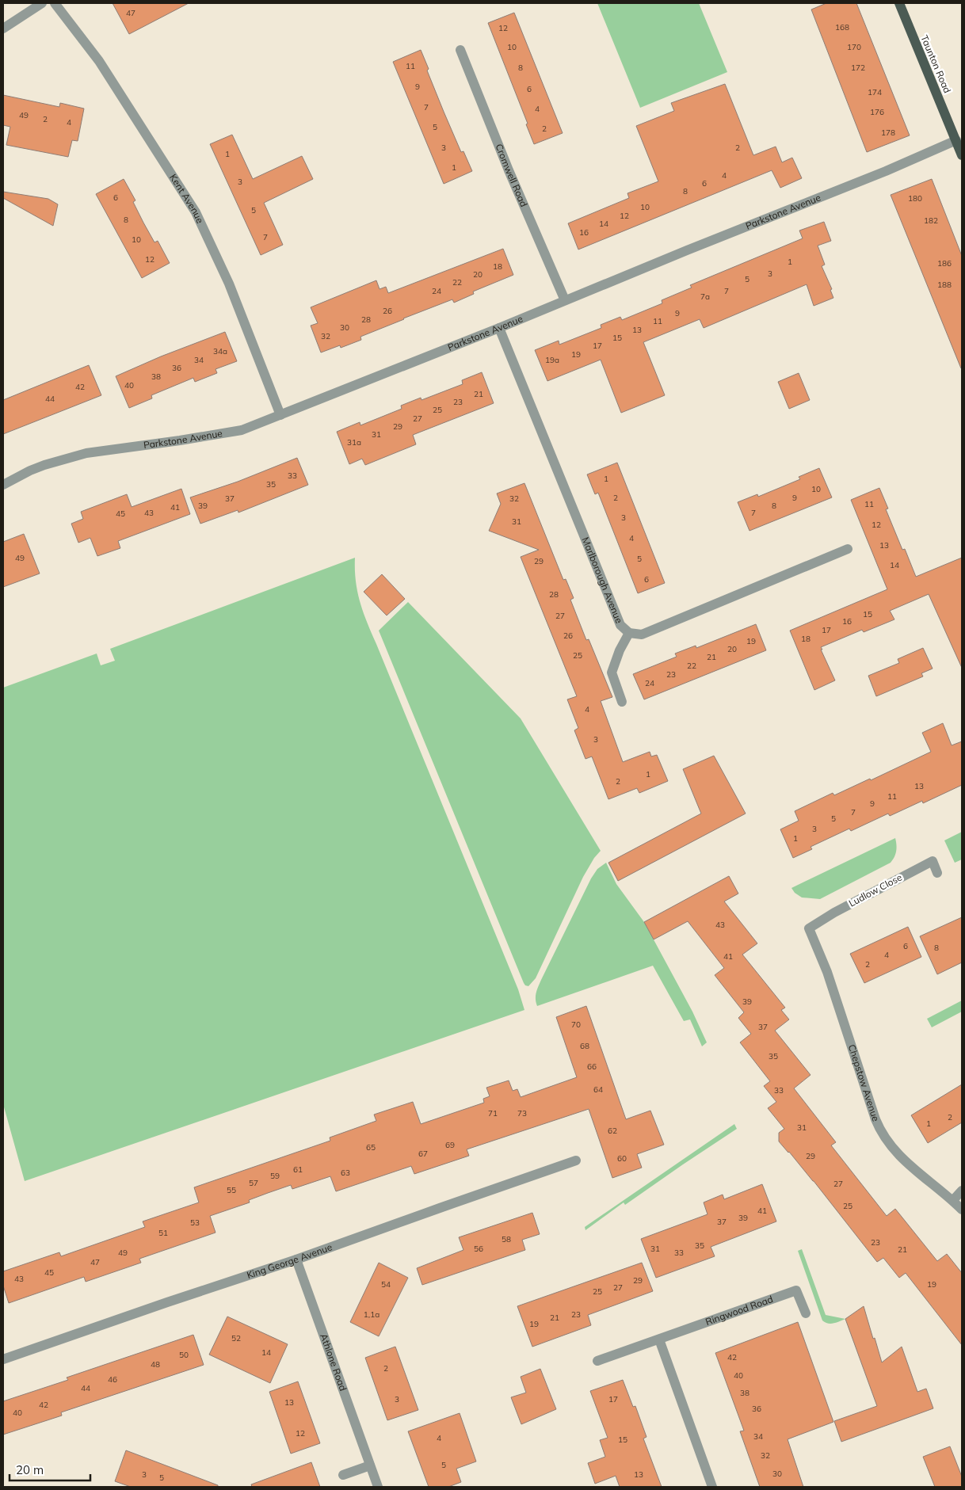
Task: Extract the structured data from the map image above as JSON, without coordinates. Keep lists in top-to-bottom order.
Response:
{
  "streets": {
    "main road": ["Taunton Road"],
    "street": [
      "Cromwell Road",
      "Kent Avenue",
      "Parkstone Avenue",
      "Marlborough Avenue",
      "Ludlow Close",
      "Chepstow Avenue",
      "King George Avenue",
      "Ringwood Road",
      "Athlone Road"
    ]
  },
  "crossings": [
    ["Taunton Road", "Parkstone Avenue"],
    ["Cromwell Road", "Parkstone Avenue"],
    ["Kent Avenue", "Parkstone Avenue"],
    ["Parkstone Avenue", "Marlborough Avenue"],
    ["Ludlow Close", "Chepstow Avenue"],
    ["King George Avenue", "Athlone Road"]
  ],
  "house_numbers": [
    "47",
    "168",
    "12",
    "10",
    "170",
    "11",
    "8",
    "172",
    "9",
    "6",
    "174",
    "7",
    "4",
    "176",
    "49",
    "2",
    "4",
    "5",
    "2",
    "178",
    "3",
    "2",
    "1",
    "1",
    "4",
    "3",
    "6",
    "8",
    "6",
    "180",
    "10",
    "5",
    "12",
    "8",
    "182",
    "14",
    "16",
    "7",
    "10",
    "12",
    "1",
    "186",
    "18",
    "3",
    "20",
    "5",
    "22",
    "188",
    "24",
    "7",
    "7a",
    "26",
    "9",
    "28",
    "11",
    "30",
    "13",
    "32",
    "15",
    "17",
    "34a",
    "19",
    "34",
    "19a",
    "36",
    "38",
    "40",
    "42",
    "21",
    "44",
    "23",
    "25",
    "27",
    "29",
    "31",
    "31a",
    "33",
    "1",
    "35",
    "10",
    "2",
    "9",
    "37",
    "32",
    "11",
    "39",
    "8",
    "41",
    "43",
    "7",
    "45",
    "3",
    "31",
    "12",
    "4",
    "13",
    "49",
    "5",
    "29",
    "14",
    "6",
    "28",
    "15",
    "27",
    "16",
    "17",
    "26",
    "18",
    "19",
    "20",
    "25",
    "21",
    "22",
    "23",
    "24",
    "4",
    "3",
    "1",
    "2",
    "13",
    "11",
    "9",
    "7",
    "5",
    "3",
    "1",
    "43",
    "6",
    "8",
    "4",
    "41",
    "2",
    "39",
    "70",
    "37",
    "68",
    "35",
    "66",
    "64",
    "33",
    "71",
    "73",
    "2",
    "1",
    "31",
    "62",
    "69",
    "65",
    "67",
    "29",
    "60",
    "61",
    "63",
    "59",
    "57",
    "27",
    "55",
    "25",
    "41",
    "39",
    "37",
    "53",
    "51",
    "58",
    "23",
    "35",
    "56",
    "31",
    "21",
    "49",
    "33",
    "47",
    "45",
    "43",
    "29",
    "54",
    "19",
    "27",
    "25",
    "1,1a",
    "23",
    "21",
    "19",
    "52",
    "14",
    "50",
    "42",
    "48",
    "2",
    "40",
    "46",
    "44",
    "38",
    "3",
    "17",
    "13",
    "42",
    "36",
    "40",
    "12",
    "34",
    "4",
    "15",
    "32",
    "5",
    "30",
    "3",
    "13",
    "5"
  ],
  "scale_bar": "20 m"
}
